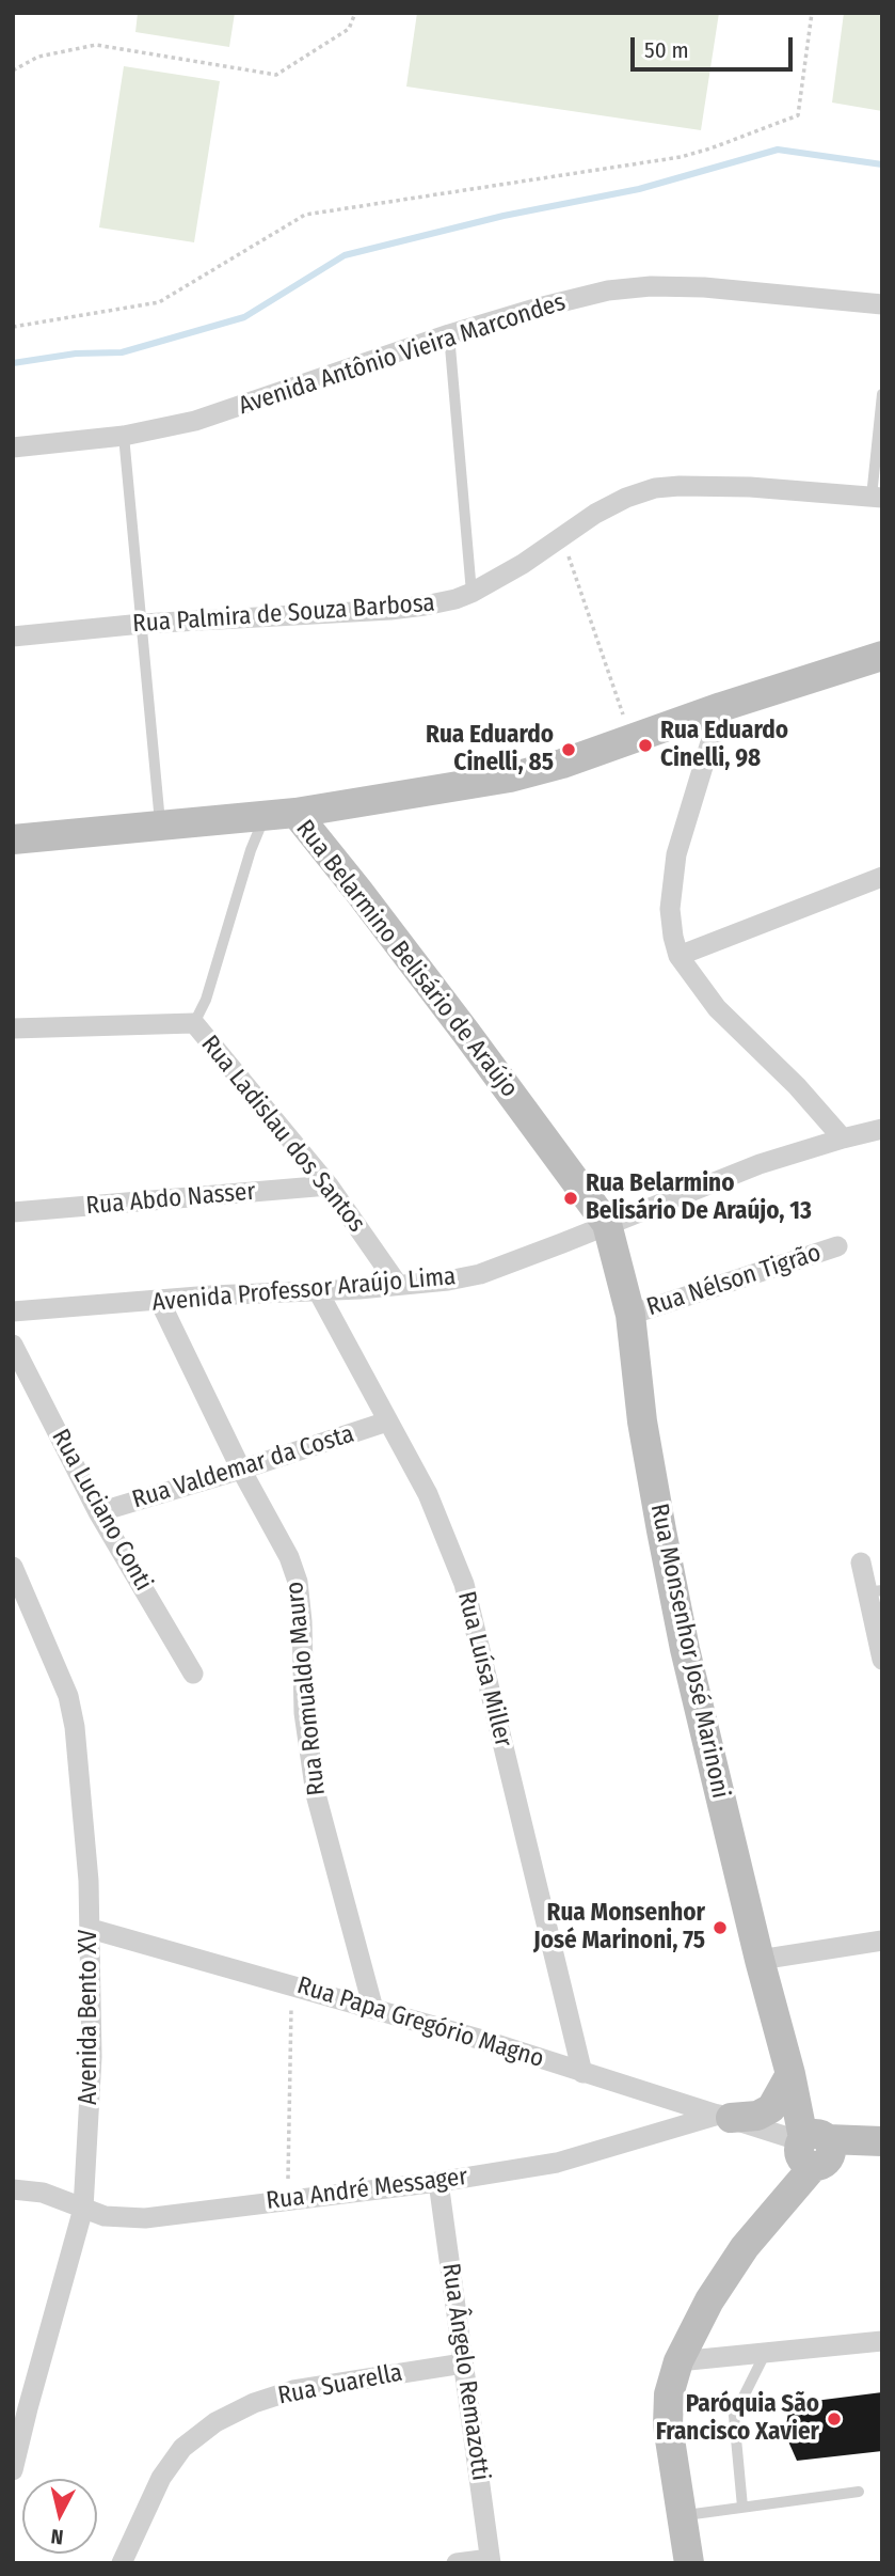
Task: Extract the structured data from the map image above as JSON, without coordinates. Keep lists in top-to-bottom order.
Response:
{
  "streets": {
    "street": [
      "Avenida Antônio Vieira Marcondes",
      "Rua Palmira de Souza Barbosa",
      "Rua Belarmino Belisário de Araújo",
      "Rua Ladislau dos Santos",
      "Rua Abdo Nasser",
      "Rua Nélson Tigrão",
      "Avenida Professor Araújo Lima",
      "Rua Valdemar da Costa",
      "Rua Luciano Conti",
      "Rua Monsenhor José Marinoni",
      "Rua Luísa Miller",
      "Rua Romualdo Mauro",
      "Avenida Bento XV",
      "Rua Papa Gregório Magno",
      "Rua André Messager",
      "Rua Ângelo Remazotti",
      "Rua Suarella"
    ]
  },
  "crossings": [
    ["Rua Belarmino Belisário de Araújo", "Avenida Professor Araújo Lima"],
    ["Rua Belarmino Belisário de Araújo", "Rua Monsenhor José Marinoni"],
    ["Rua Ladislau dos Santos", "Rua Abdo Nasser"],
    ["Rua Ladislau dos Santos", "Avenida Professor Araújo Lima"],
    ["Rua Nélson Tigrão", "Rua Monsenhor José Marinoni"],
    ["Avenida Professor Araújo Lima", "Rua Monsenhor José Marinoni"],
    ["Avenida Professor Araújo Lima", "Rua Luísa Miller"],
    ["Avenida Professor Araújo Lima", "Rua Romualdo Mauro"],
    ["Rua Valdemar da Costa", "Rua Luciano Conti"],
    ["Rua Valdemar da Costa", "Rua Luísa Miller"],
    ["Rua Valdemar da Costa", "Rua Romualdo Mauro"],
    ["Rua Monsenhor José Marinoni", "Rua Papa Gregório Magno"],
    ["Rua Luísa Miller", "Rua Papa Gregório Magno"],
    ["Rua Romualdo Mauro", "Rua Papa Gregório Magno"],
    ["Avenida Bento XV", "Rua Papa Gregório Magno"],
    ["Avenida Bento XV", "Rua André Messager"],
    ["Rua Papa Gregório Magno", "Rua André Messager"],
    ["Rua André Messager", "Rua Ângelo Remazotti"],
    ["Rua Ângelo Remazotti", "Rua Suarella"]
  ],
  "places": [
    "Rua Eduardo Cinelli, 98",
    "Rua Eduardo Cinelli, 85",
    "Rua Belarmino Belisário De Araújo, 13",
    "Rua Monsenhor José Marinoni, 75",
    "Paróquia São Francisco Xavier"
  ],
  "scale_bar": "50 m",
  "north": "bottom"
}
